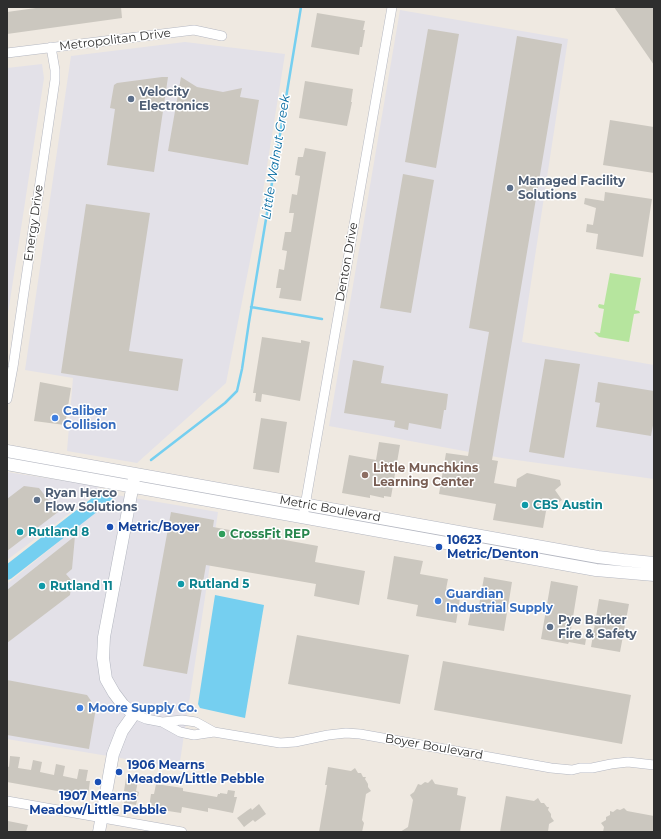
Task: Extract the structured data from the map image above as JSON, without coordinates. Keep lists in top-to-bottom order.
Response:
{
  "streets": {
    "main road": ["Metric Boulevard", "Boyer Boulevard"],
    "street": ["Metropolitan Drive", "Energy Drive", "Denton Drive"]
  },
  "crossings": [
    ["Metropolitan Drive", "Energy Drive"],
    ["Denton Drive", "Metric Boulevard"],
    ["Metric Boulevard", "Boyer Boulevard"]
  ],
  "water": ["Little Walnut Creek"],
  "places": [
    "Velocity Electronics",
    "Managed Facility Solutions",
    "Caliber Collision",
    "Little Munchkins Learning Center",
    "Ryan Herco Flow Solutions",
    "CBS Austin",
    "Metric/Boyer",
    "Rutland 8",
    "CrossFit REP",
    "10623 Metric/Denton",
    "Rutland 5",
    "Rutland 11",
    "Guardian Industrial Supply",
    "Pye Barker Fire & Safety",
    "Moore Supply Co.",
    "1906 Mearns Meadow/Little Pebble",
    "1907 Mearns Meadow/Little Pebble"
  ]
}
